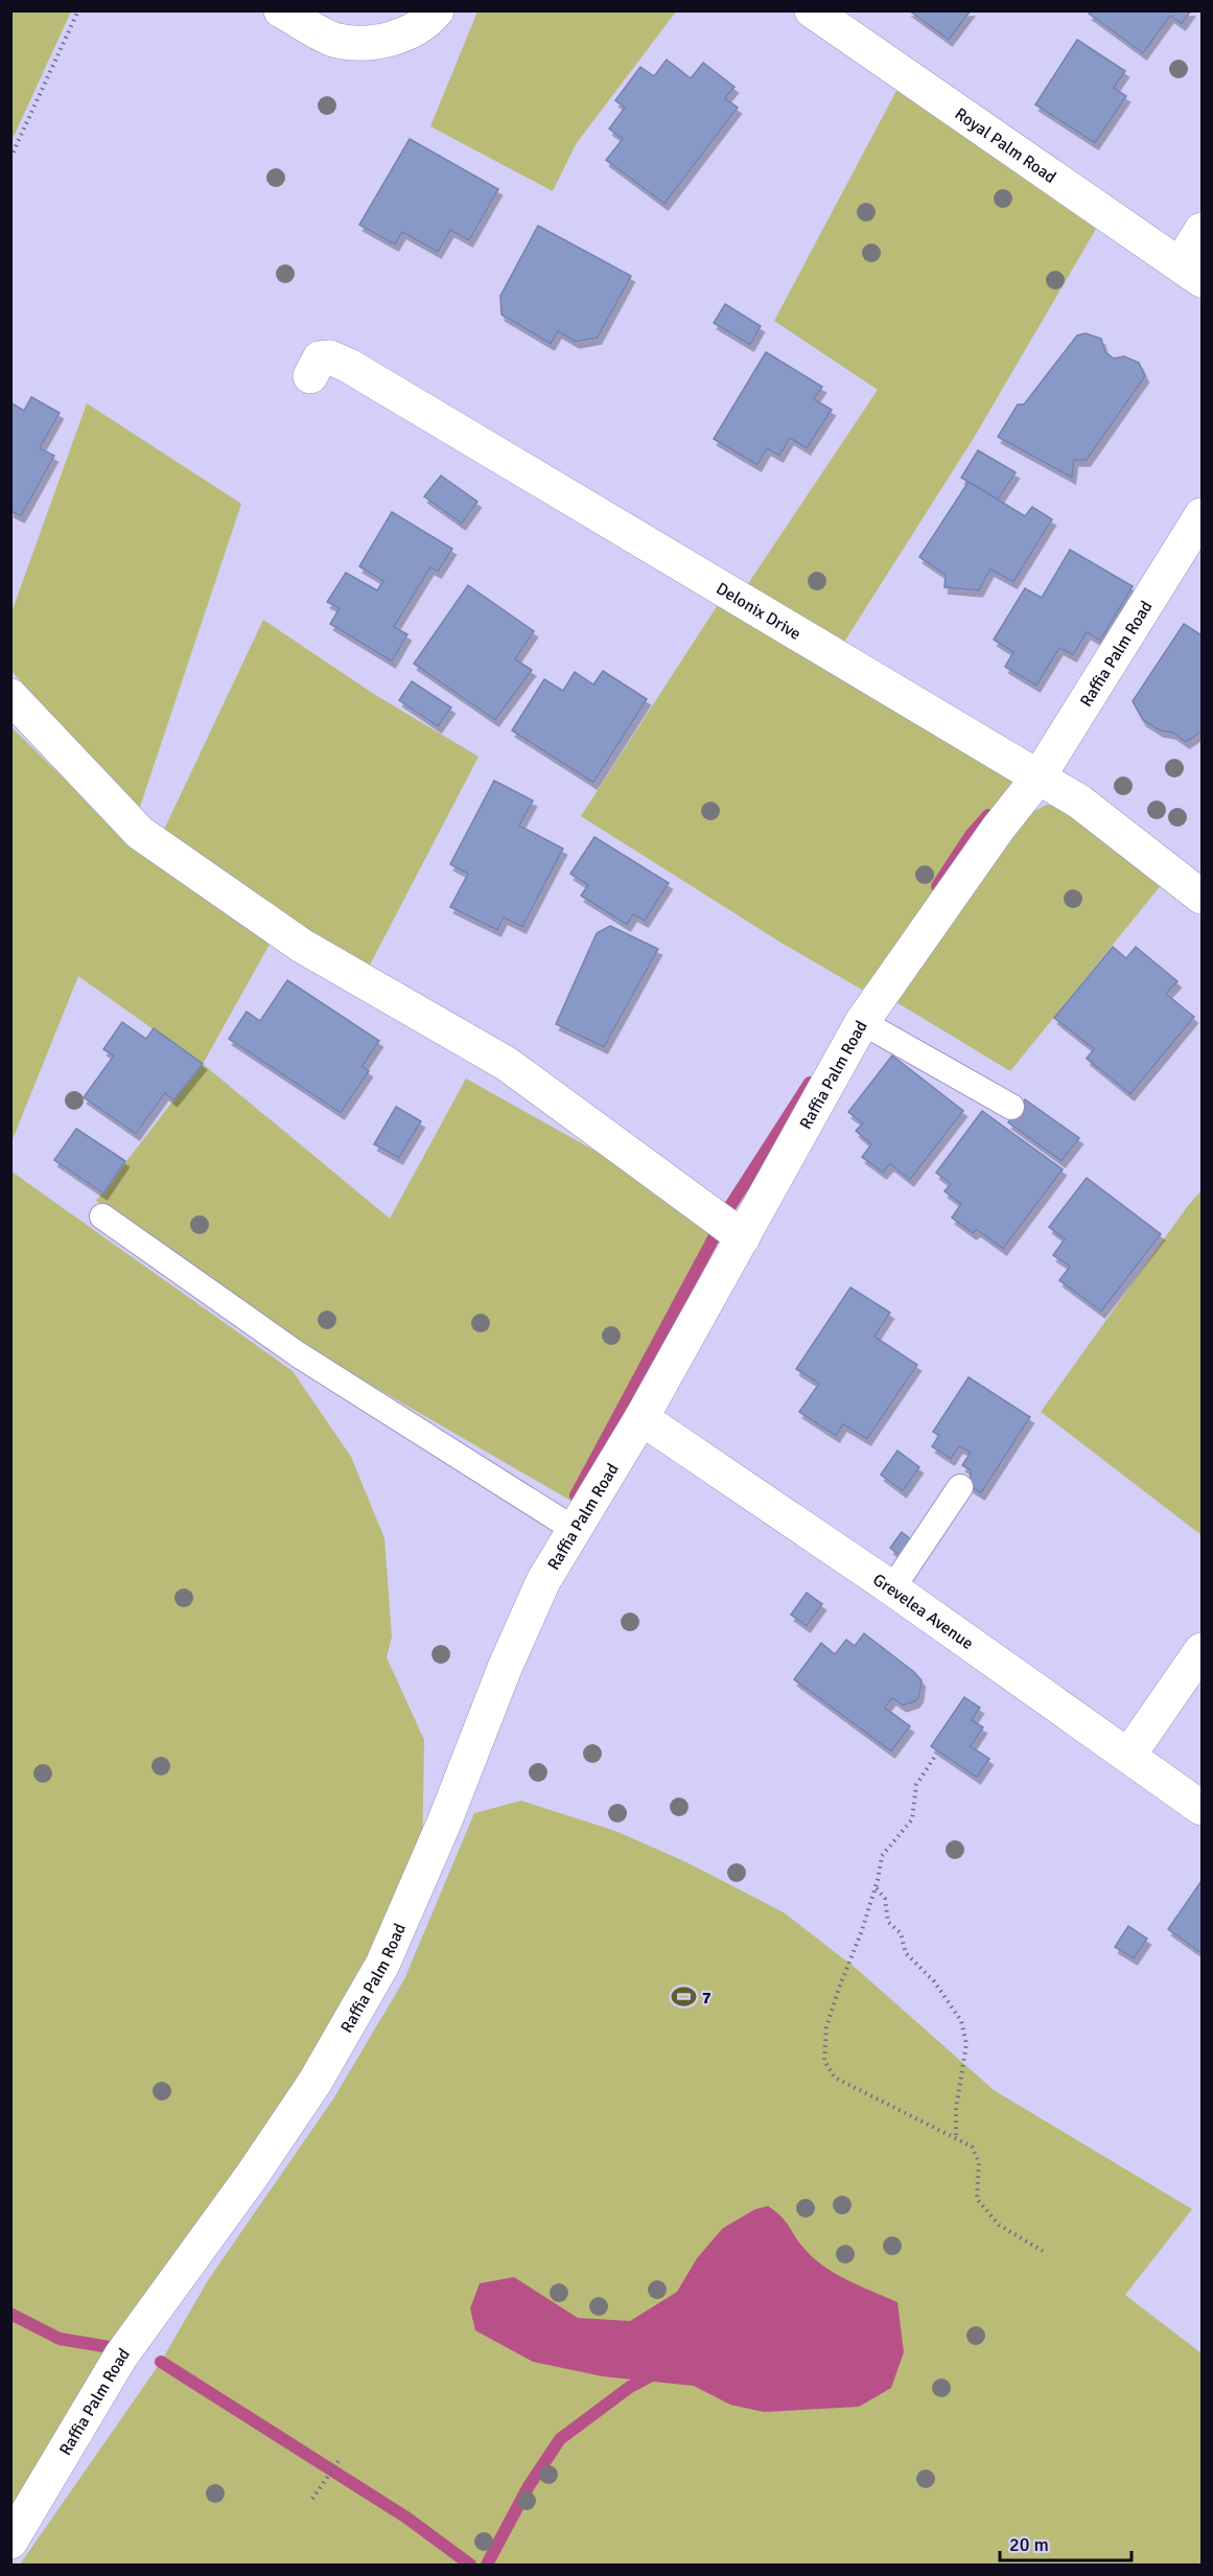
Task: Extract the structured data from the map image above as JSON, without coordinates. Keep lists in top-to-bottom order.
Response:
{
  "streets": {
    "street": [
      "Royal Palm Road",
      "Delonix Drive",
      "Raffia Palm Road",
      "Grevelea Avenue"
    ]
  },
  "crossings": [
    ["Delonix Drive", "Raffia Palm Road"],
    ["Raffia Palm Road", "Grevelea Avenue"]
  ],
  "places": {
    "sports": ["7"]
  },
  "scale_bar": "20 m"
}
